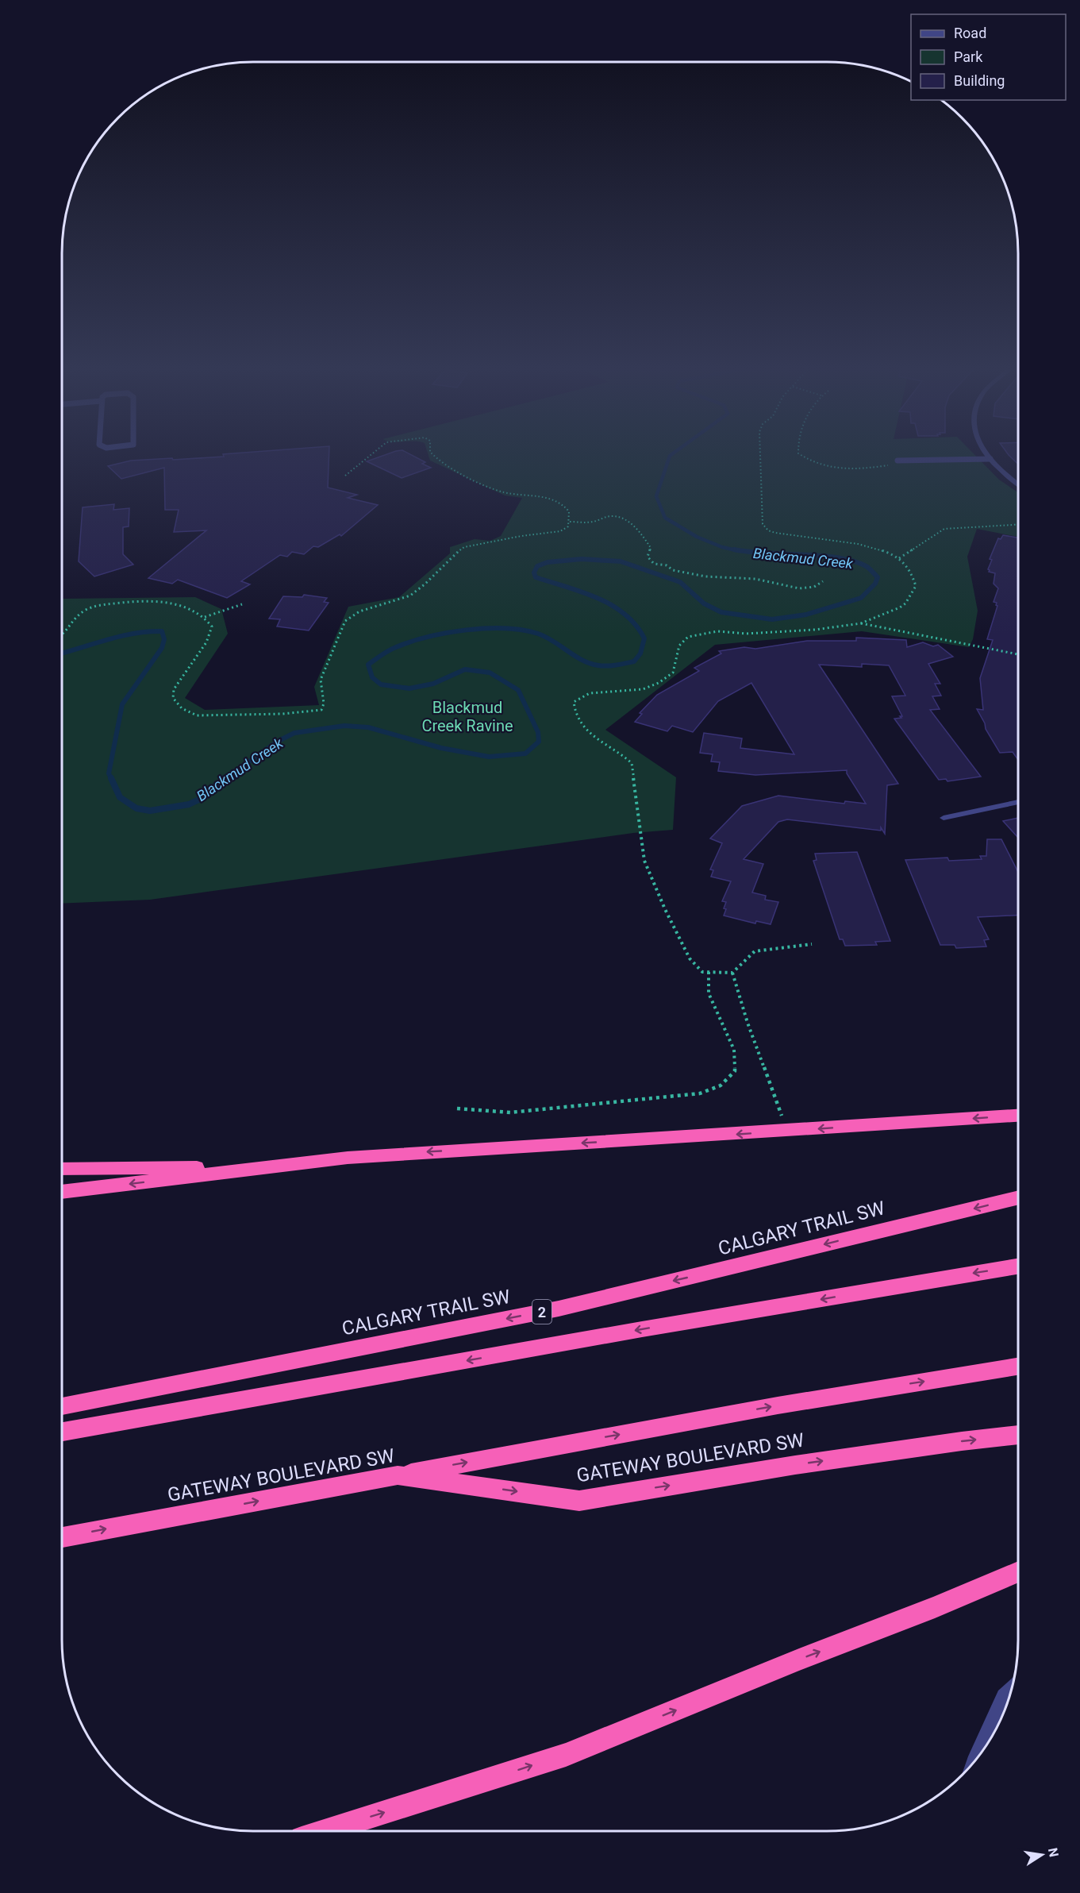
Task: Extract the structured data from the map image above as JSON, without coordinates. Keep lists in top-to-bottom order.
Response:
{
  "streets": {
    "highway": ["CALGARY TRAIL SW", "2", "GATEWAY BOULEVARD SW"]
  },
  "water": ["Blackmud Creek"],
  "parks": ["Blackmud Creek Ravine"],
  "legend": ["Road", "Park", "Building"],
  "north": "right"
}
